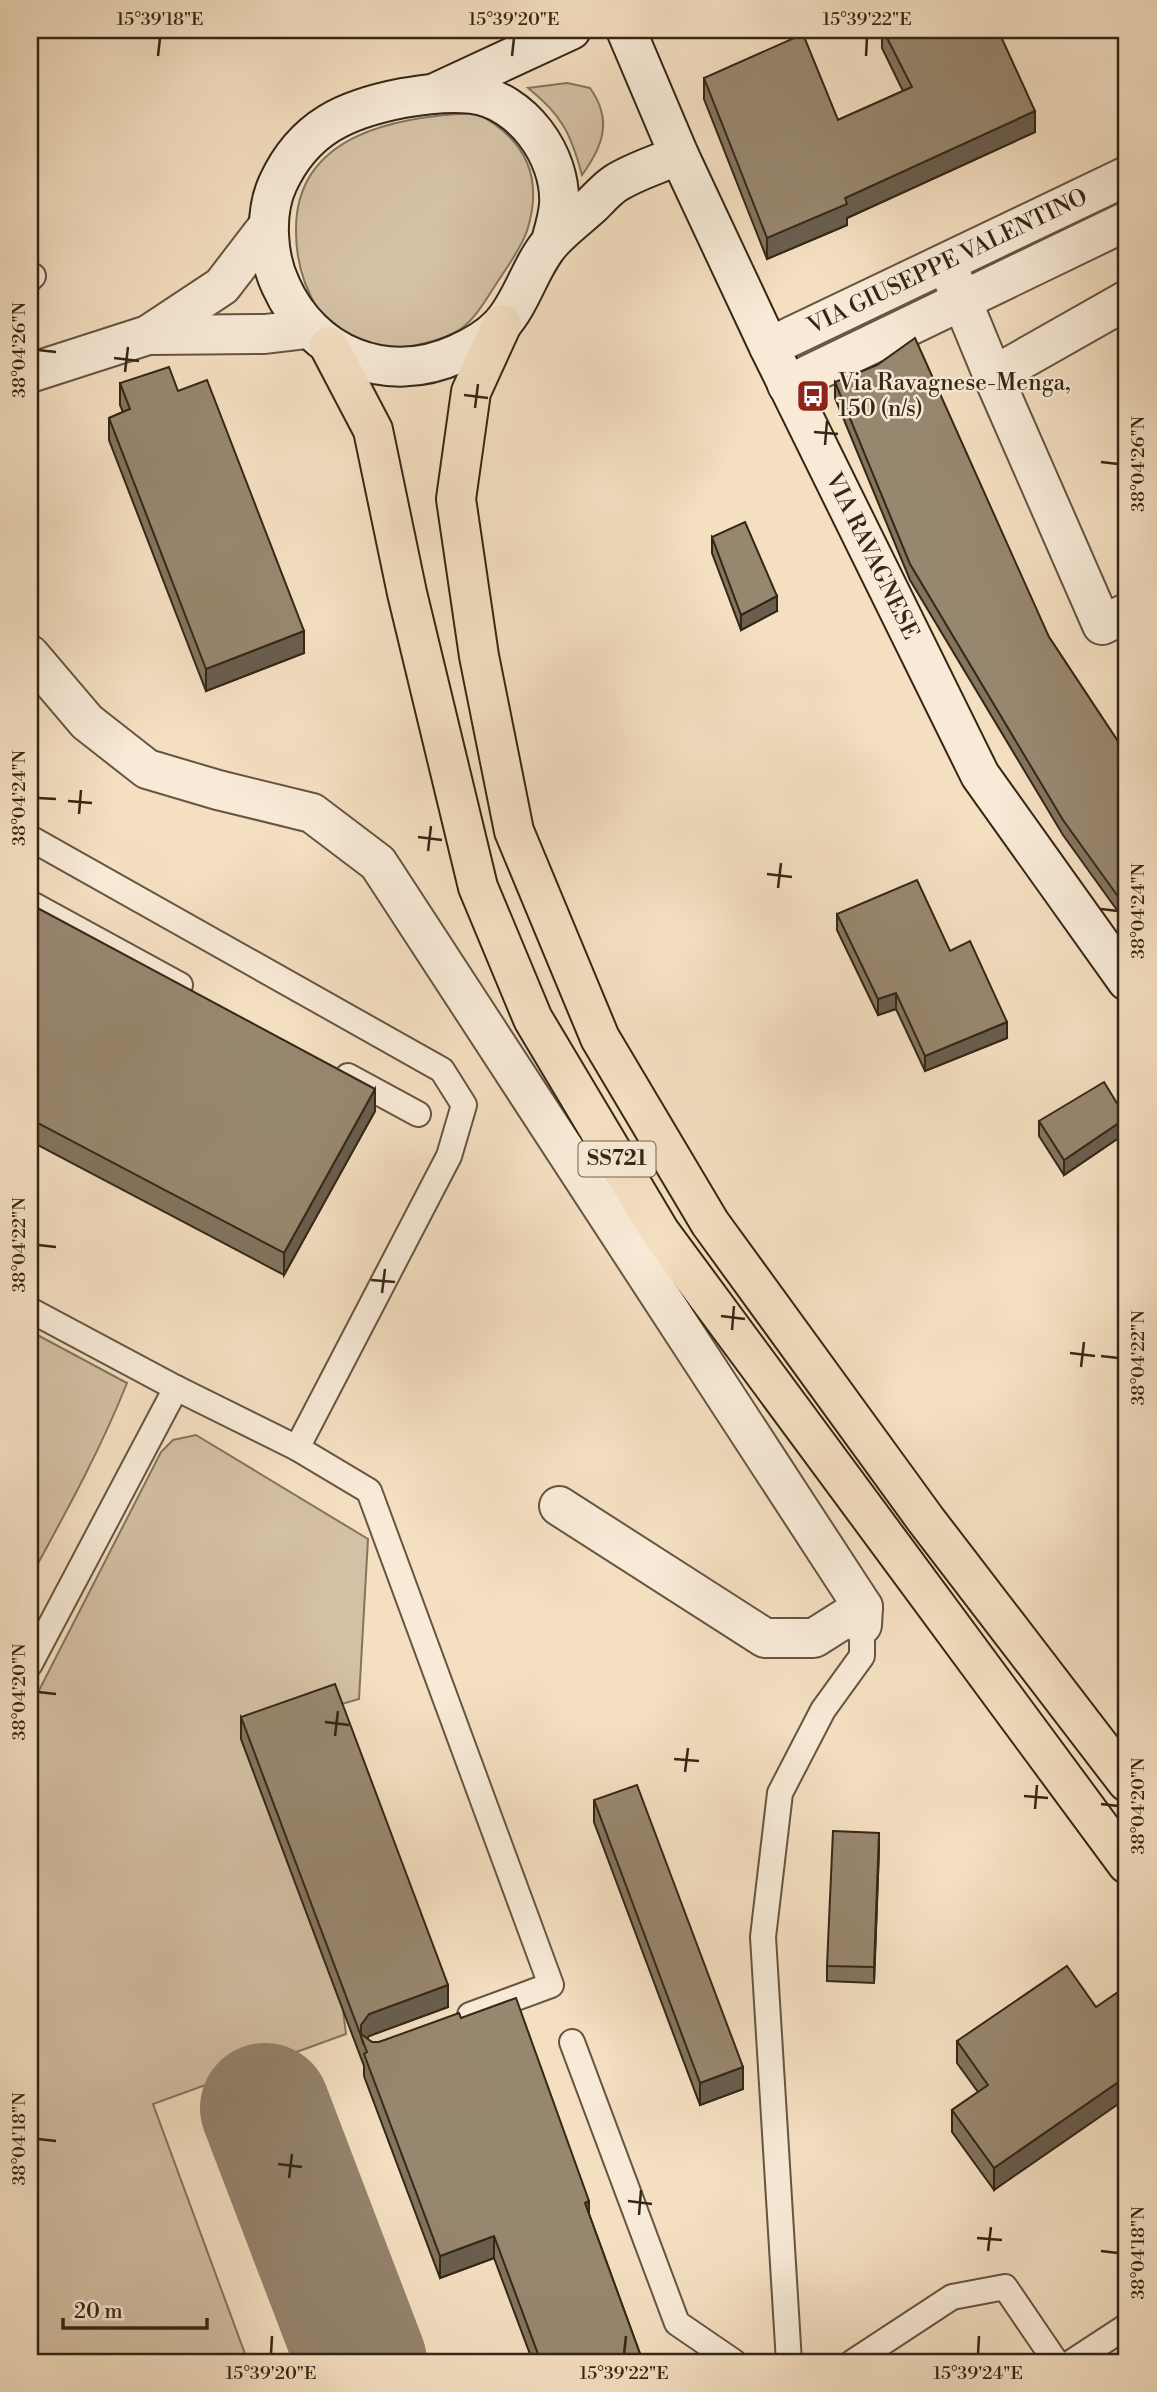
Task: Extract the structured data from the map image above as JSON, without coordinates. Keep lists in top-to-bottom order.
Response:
{
  "streets": {
    "highway": ["SS721"],
    "street": ["VIA GIUSEPPE VALENTINO", "VIA RAVAGNESE"]
  },
  "crossings": [
    ["VIA GIUSEPPE VALENTINO", "VIA RAVAGNESE"]
  ],
  "places": {
    "bus stop": ["Via Ravagnese-Menga, 150 (n/s)"]
  },
  "scale_bar": "20 m",
  "coordinates": [
    "15°39'18\"E",
    "15°39'20\"E",
    "15°39'22\"E",
    "38°04'26\"N",
    "38°04'24\"N",
    "38°04'22\"N",
    "38°04'20\"N",
    "38°04'18\"N",
    "15°39'24\"E"
  ]
}
